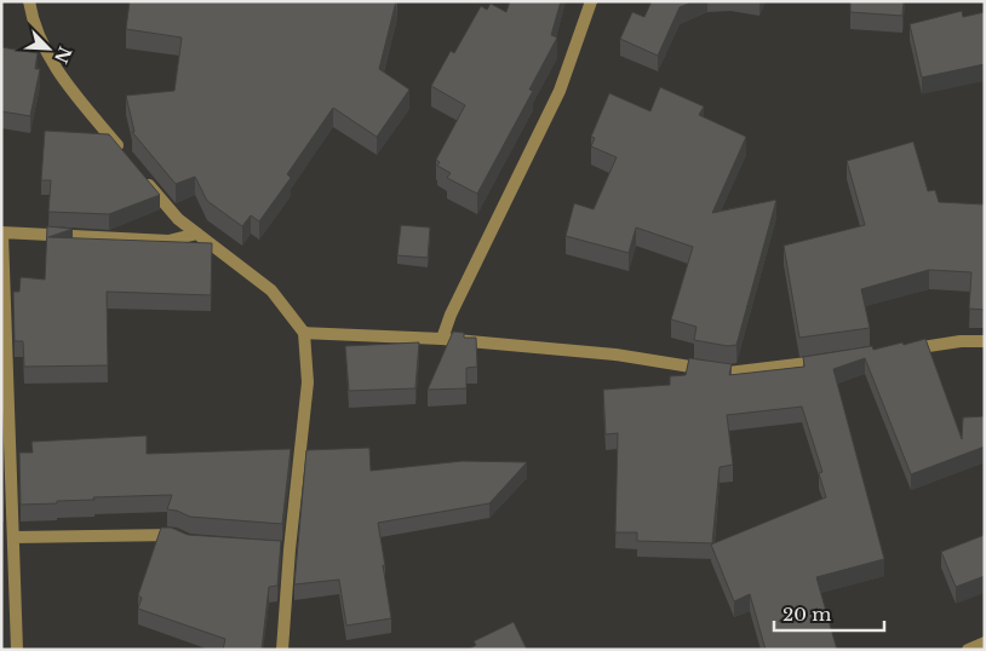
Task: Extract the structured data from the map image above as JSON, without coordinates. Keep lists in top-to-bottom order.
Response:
{
  "scale_bar": "20 m",
  "north": "bottom right"
}
